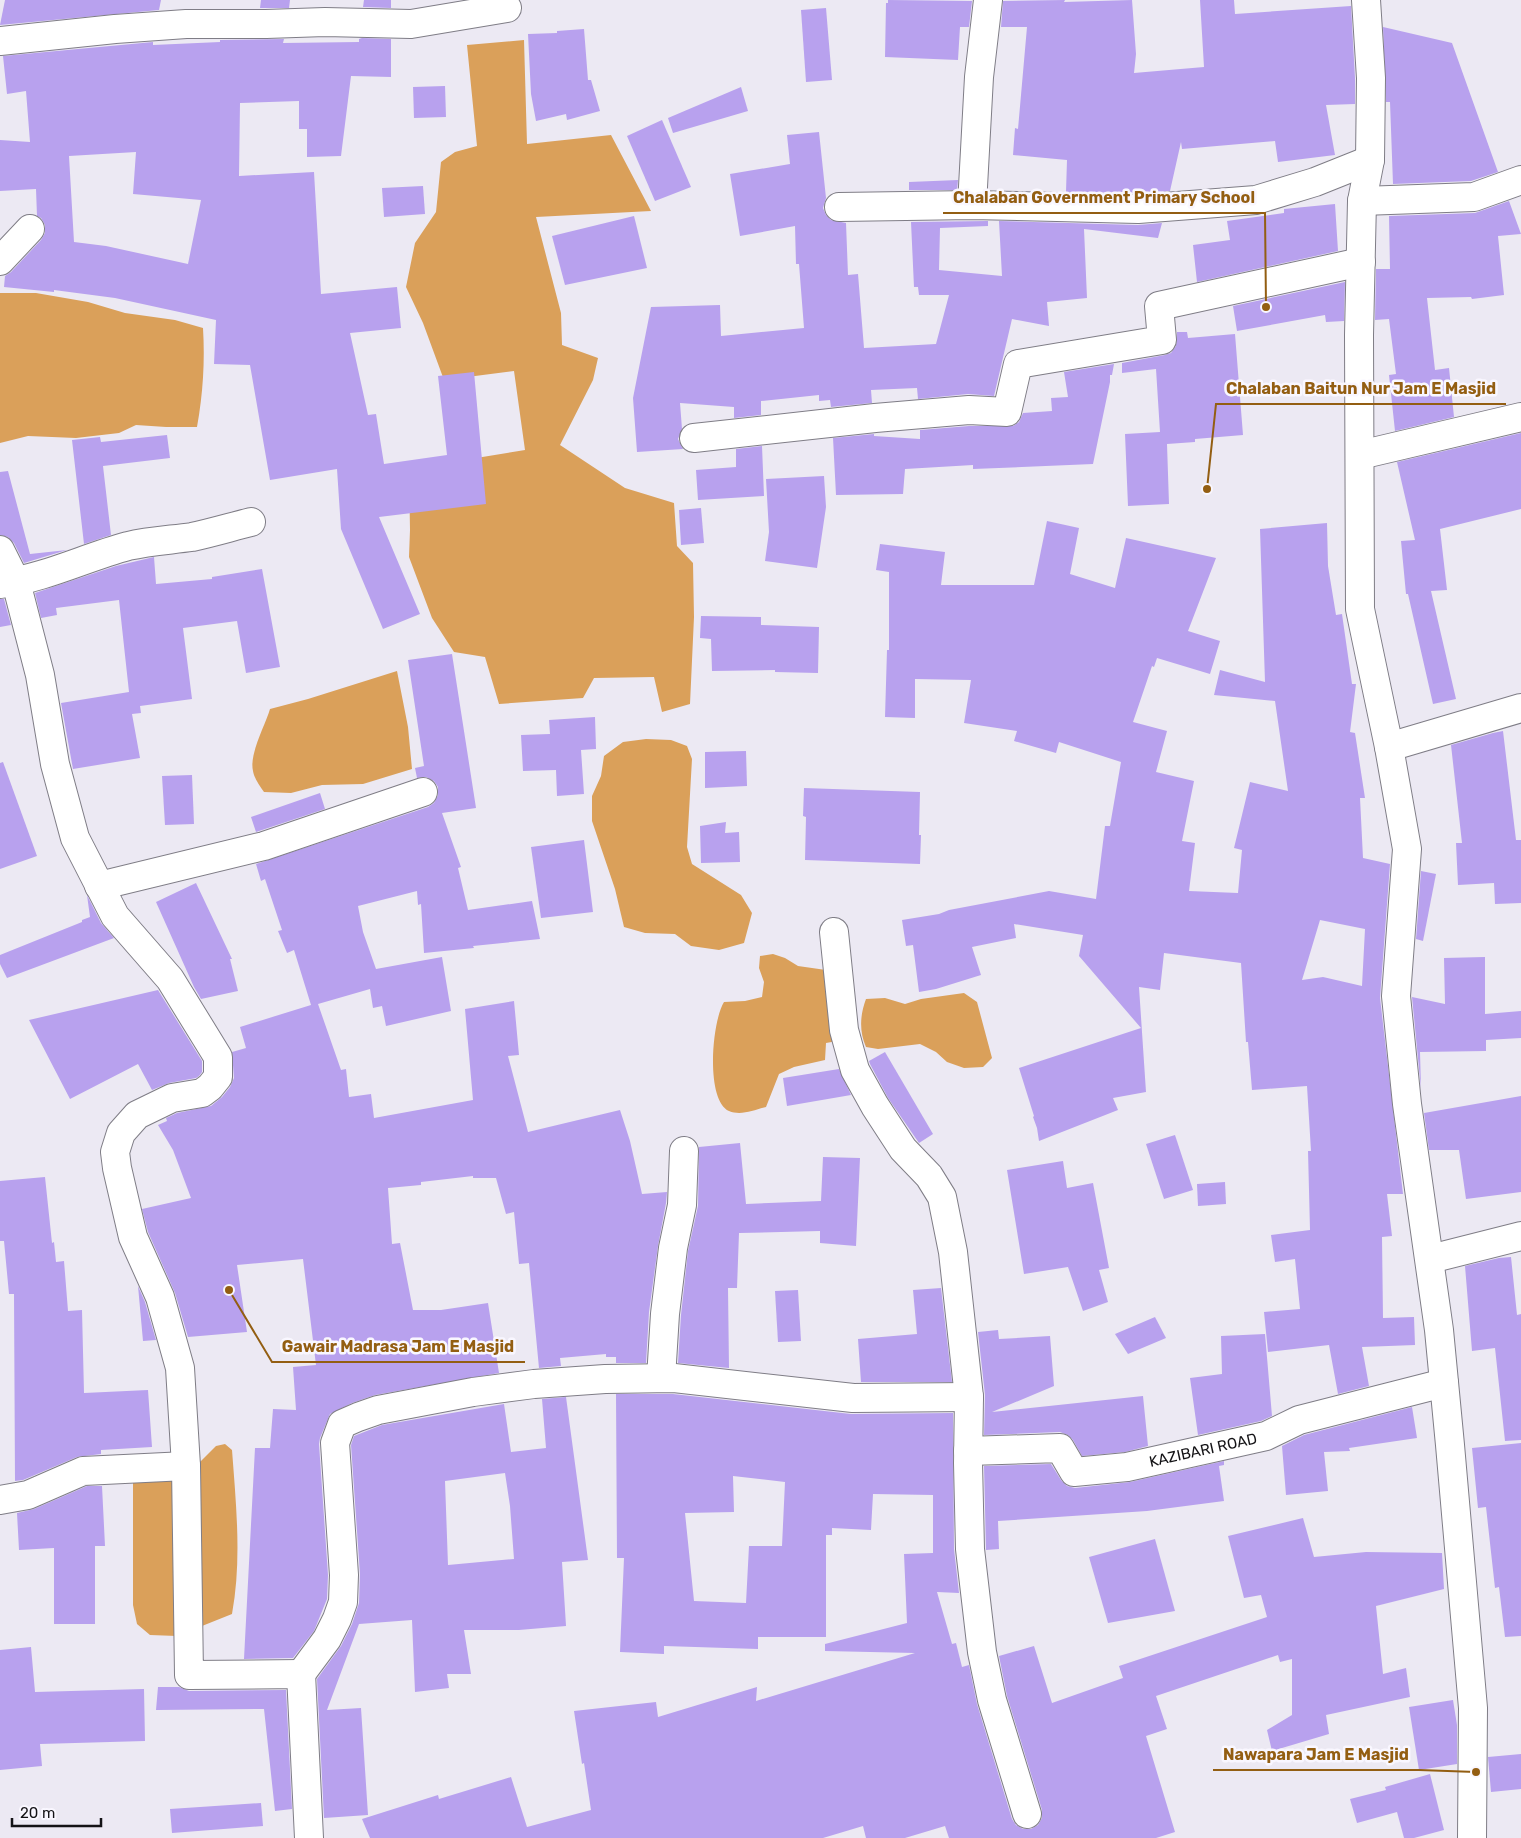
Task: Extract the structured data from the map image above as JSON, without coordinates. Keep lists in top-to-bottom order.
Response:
{
  "streets": {
    "street": ["KAZIBARI ROAD"]
  },
  "places": [
    "Chalaban Government Primary School",
    "Chalaban Baitun Nur Jam E Masjid",
    "Gawair Madrasa Jam E Masjid",
    "Nawapara Jam E Masjid"
  ],
  "scale_bar": "20 m"
}
